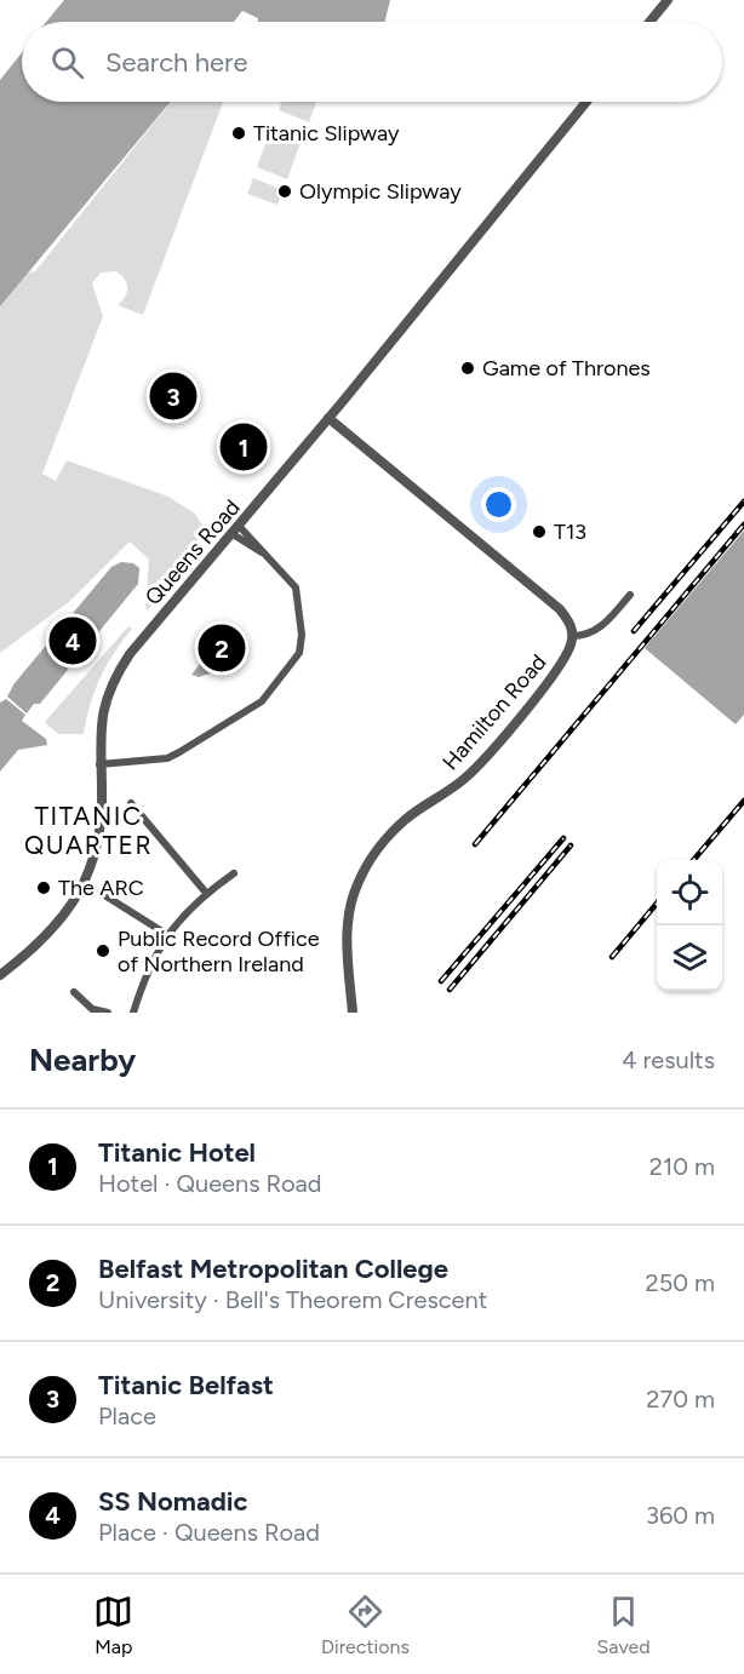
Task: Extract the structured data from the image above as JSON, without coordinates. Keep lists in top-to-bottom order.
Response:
{
  "streets": {
    "street": ["Queens Road", "Hamilton Road"]
  },
  "districts": ["TITANIC QUARTER"],
  "places": [
    "Titanic Slipway",
    "Olympic Slipway",
    "Game of Thrones",
    "T13",
    "The ARC",
    "Public Record Office of Northern Ireland"
  ],
  "page": {
    "search": "Search here",
    "pins": [
      "3",
      "1",
      "4",
      "2"
    ],
    "heading": ["Nearby", "4 results"],
    "list": [
      {
        "mark": "1",
        "name": "Titanic Hotel",
        "note": "Hotel · Queens Road",
        "value": "210 m"
      },
      {
        "mark": "2",
        "name": "Belfast Metropolitan College",
        "note": "University · Bell's Theorem Crescent",
        "value": "250 m"
      },
      {
        "mark": "3",
        "name": "Titanic Belfast",
        "note": "Place",
        "value": "270 m"
      },
      {
        "mark": "4",
        "name": "SS Nomadic",
        "note": "Place · Queens Road",
        "value": "360 m"
      }
    ],
    "nav": ["Map", "Directions", "Saved"]
  }
}
